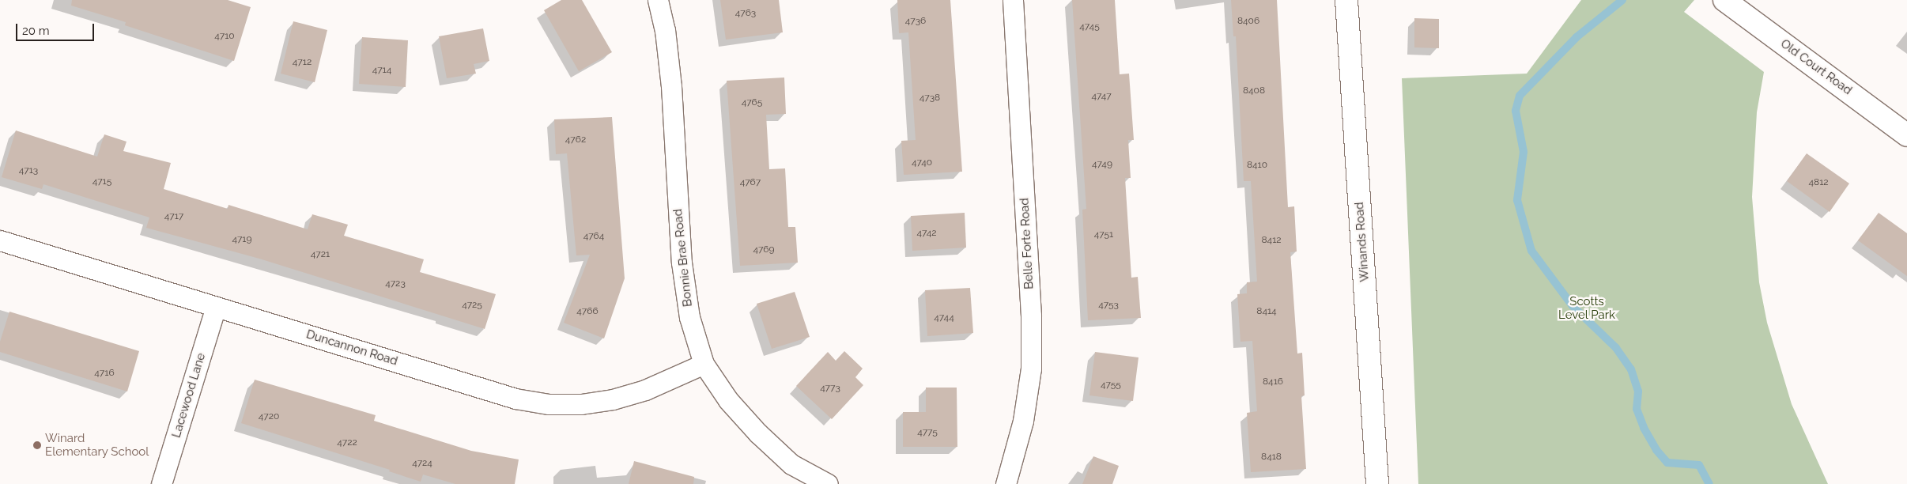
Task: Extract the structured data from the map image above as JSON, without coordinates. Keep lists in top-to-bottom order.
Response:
{
  "streets": {
    "street": [
      "Old Court Road",
      "Winands Road",
      "Belle Forte Road",
      "Bonnie Brae Road",
      "Duncannon Road",
      "Lacewood Lane"
    ]
  },
  "crossings": [
    ["Bonnie Brae Road", "Duncannon Road"],
    ["Duncannon Road", "Lacewood Lane"]
  ],
  "parks": ["Scotts Level Park"],
  "places": ["Winard Elementary School"],
  "house_numbers": [
    "4763",
    "4736",
    "8406",
    "4745",
    "4710",
    "4712",
    "4714",
    "8408",
    "4747",
    "4738",
    "4765",
    "4762",
    "4740",
    "4749",
    "8410",
    "4713",
    "4715",
    "4767",
    "4812",
    "4717",
    "4742",
    "4751",
    "4764",
    "4719",
    "8412",
    "4769",
    "4721",
    "4723",
    "4725",
    "4753",
    "4766",
    "8414",
    "4744",
    "4716",
    "8416",
    "4755",
    "4773",
    "4720",
    "4775",
    "4722",
    "8418",
    "4724"
  ],
  "scale_bar": "20 m"
}
